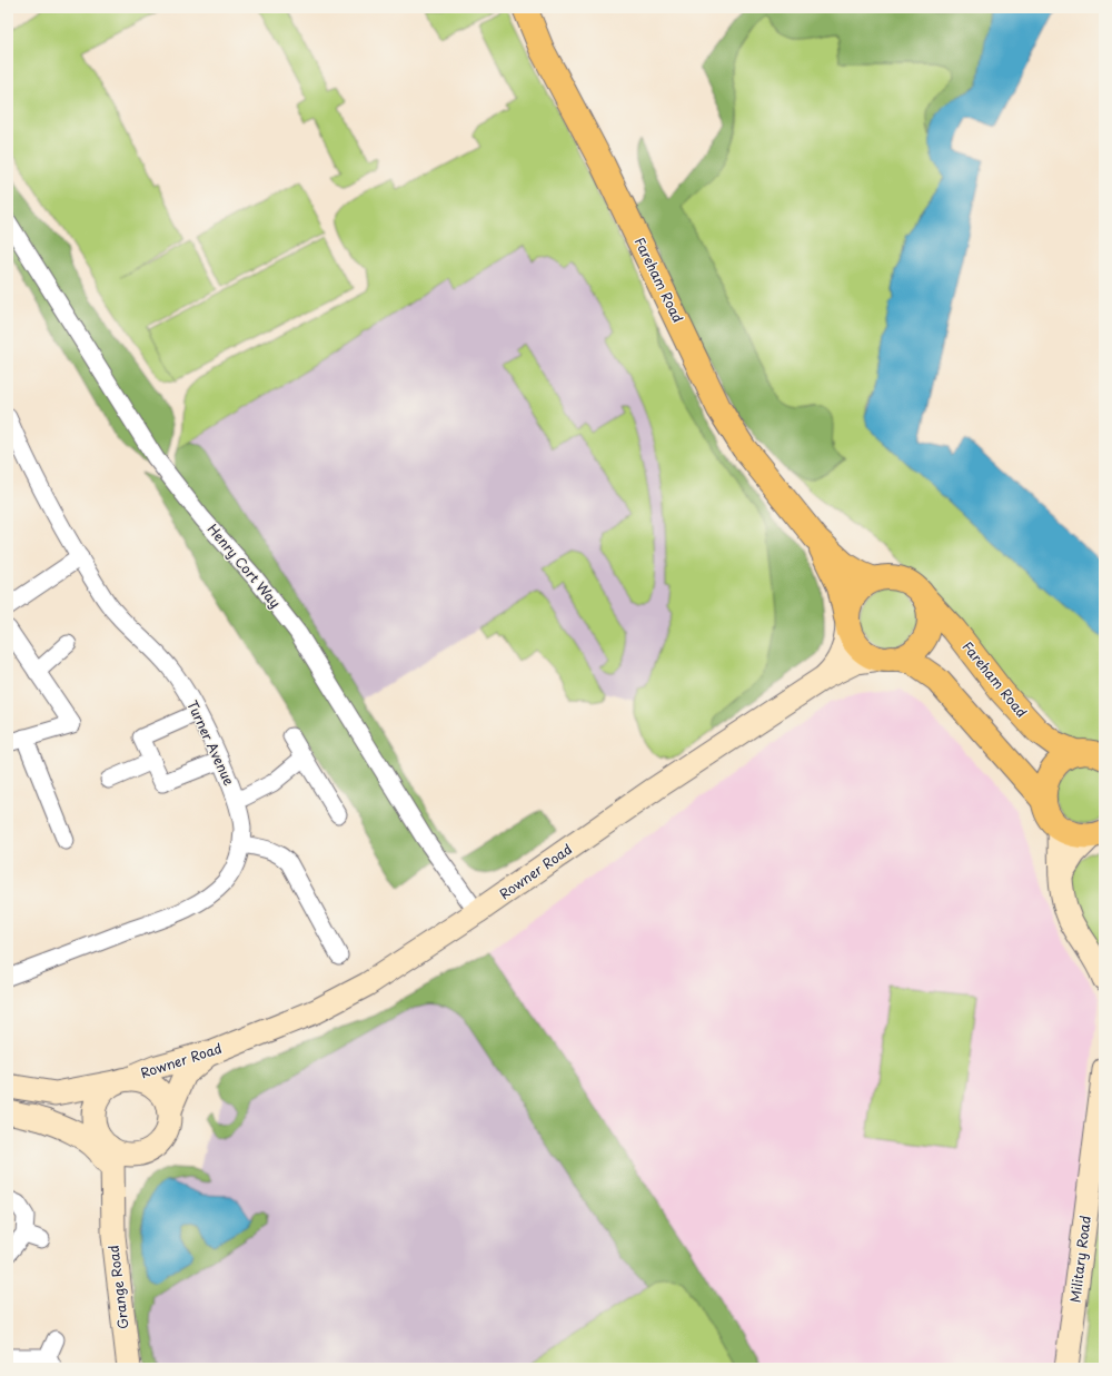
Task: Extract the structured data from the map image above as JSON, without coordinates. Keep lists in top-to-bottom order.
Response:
{
  "streets": {
    "main road": [
      "Fareham Road",
      "Rowner Road",
      "Military Road",
      "Grange Road"
    ],
    "street": ["Henry Cort Way", "Turner Avenue"]
  },
  "crossings": [
    ["Fareham Road", "Rowner Road"],
    ["Henry Cort Way", "Rowner Road"],
    ["Rowner Road", "Grange Road"]
  ]
}
